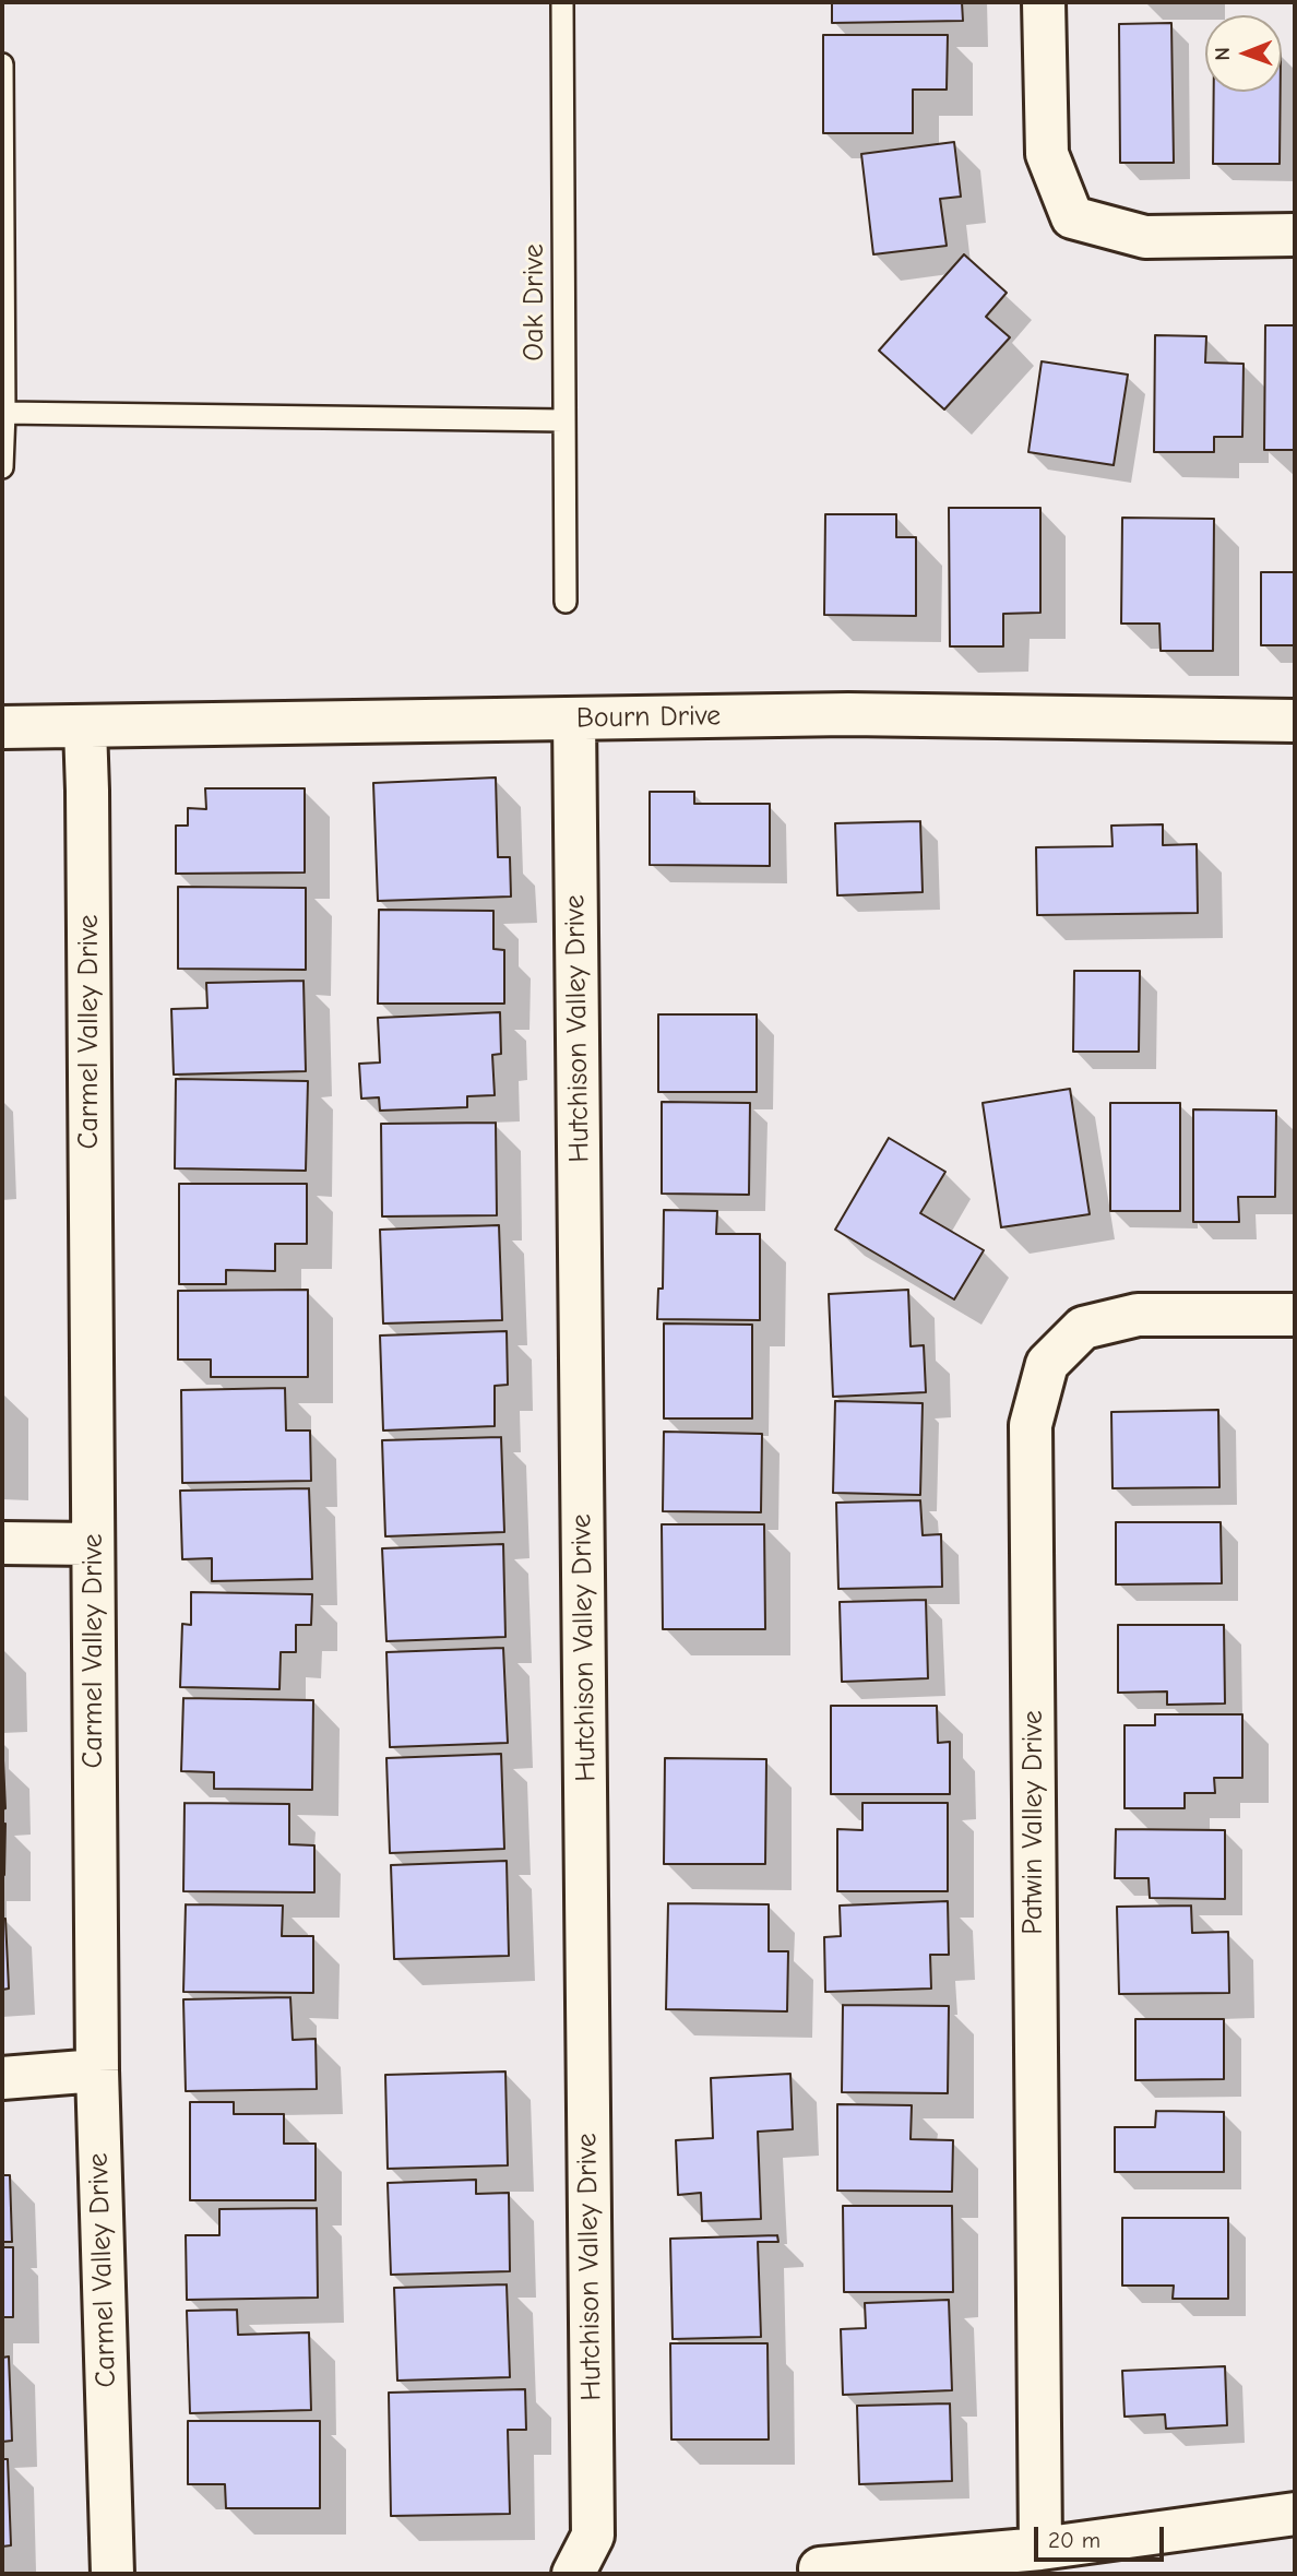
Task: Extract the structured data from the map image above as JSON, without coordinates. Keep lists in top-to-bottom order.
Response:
{
  "streets": {
    "street": [
      "Bourn Drive",
      "Hutchison Valley Drive",
      "Carmel Valley Drive",
      "Patwin Valley Drive"
    ],
    "lane": ["Oak Drive"]
  },
  "crossings": [
    ["Bourn Drive", "Hutchison Valley Drive"],
    ["Bourn Drive", "Carmel Valley Drive"]
  ],
  "scale_bar": "20 m",
  "north": "left"
}
